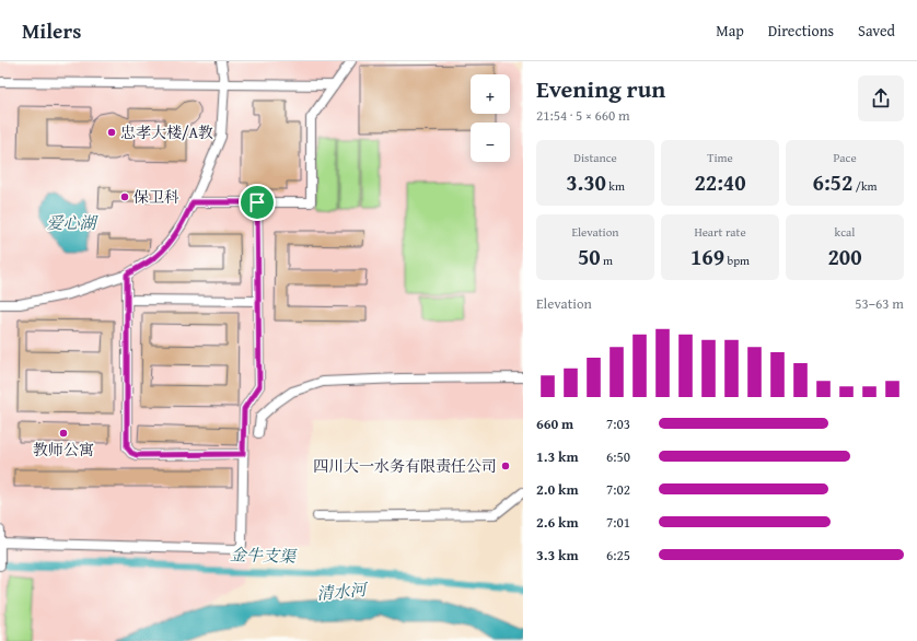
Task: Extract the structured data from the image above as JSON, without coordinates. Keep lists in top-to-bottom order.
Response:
{
  "water": ["爱心湖", "金牛支渠", "清水河"],
  "places": [
    "忠孝大楼/A教",
    "保卫科",
    "教师公寓",
    "四川大一水务有限责任公司"
  ],
  "page": {
    "header": "Milers",
    "nav": ["Map", "Directions", "Saved"],
    "heading": ["Evening run", "21:54 · 5 × 660 m"],
    "map_buttons": ["+", "−"],
    "stats": [
      ["Distance", "3.30 km"],
      ["Time", "22:40"],
      ["Pace", "6:52 /km"],
      ["Elevation", "50 m"],
      ["Heart rate", "169 bpm"],
      ["kcal", "200"]
    ],
    "chart": ["Elevation", "53–63 m"],
    "list": [
      {
        "name": "660 m",
        "note": "7:03"
      },
      {
        "name": "1.3 km",
        "note": "6:50"
      },
      {
        "name": "2.0 km",
        "note": "7:02"
      },
      {
        "name": "2.6 km",
        "note": "7:01"
      },
      {
        "name": "3.3 km",
        "note": "6:25"
      }
    ]
  }
}
